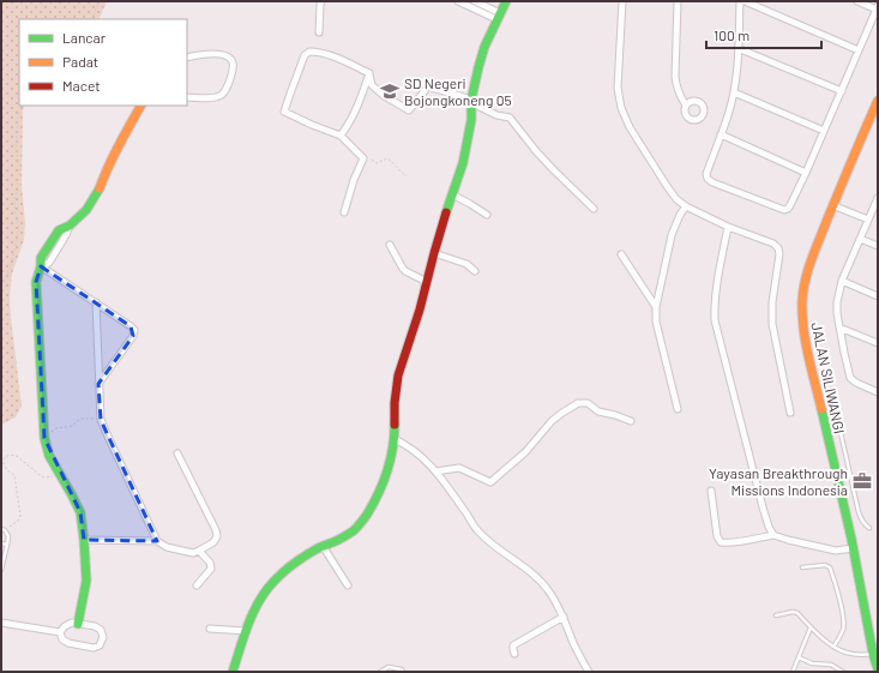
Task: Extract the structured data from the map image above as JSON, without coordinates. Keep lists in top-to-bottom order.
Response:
{
  "streets": {
    "street": ["JALAN SILIWANGI"]
  },
  "places": {
    "school or university": ["SD Negeri Bojongkoneng 05"],
    "office": ["Yayasan Breakthrough Missions Indonesia"]
  },
  "legend": ["Lancar", "Padat", "Macet"],
  "scale_bar": "100 m"
}
